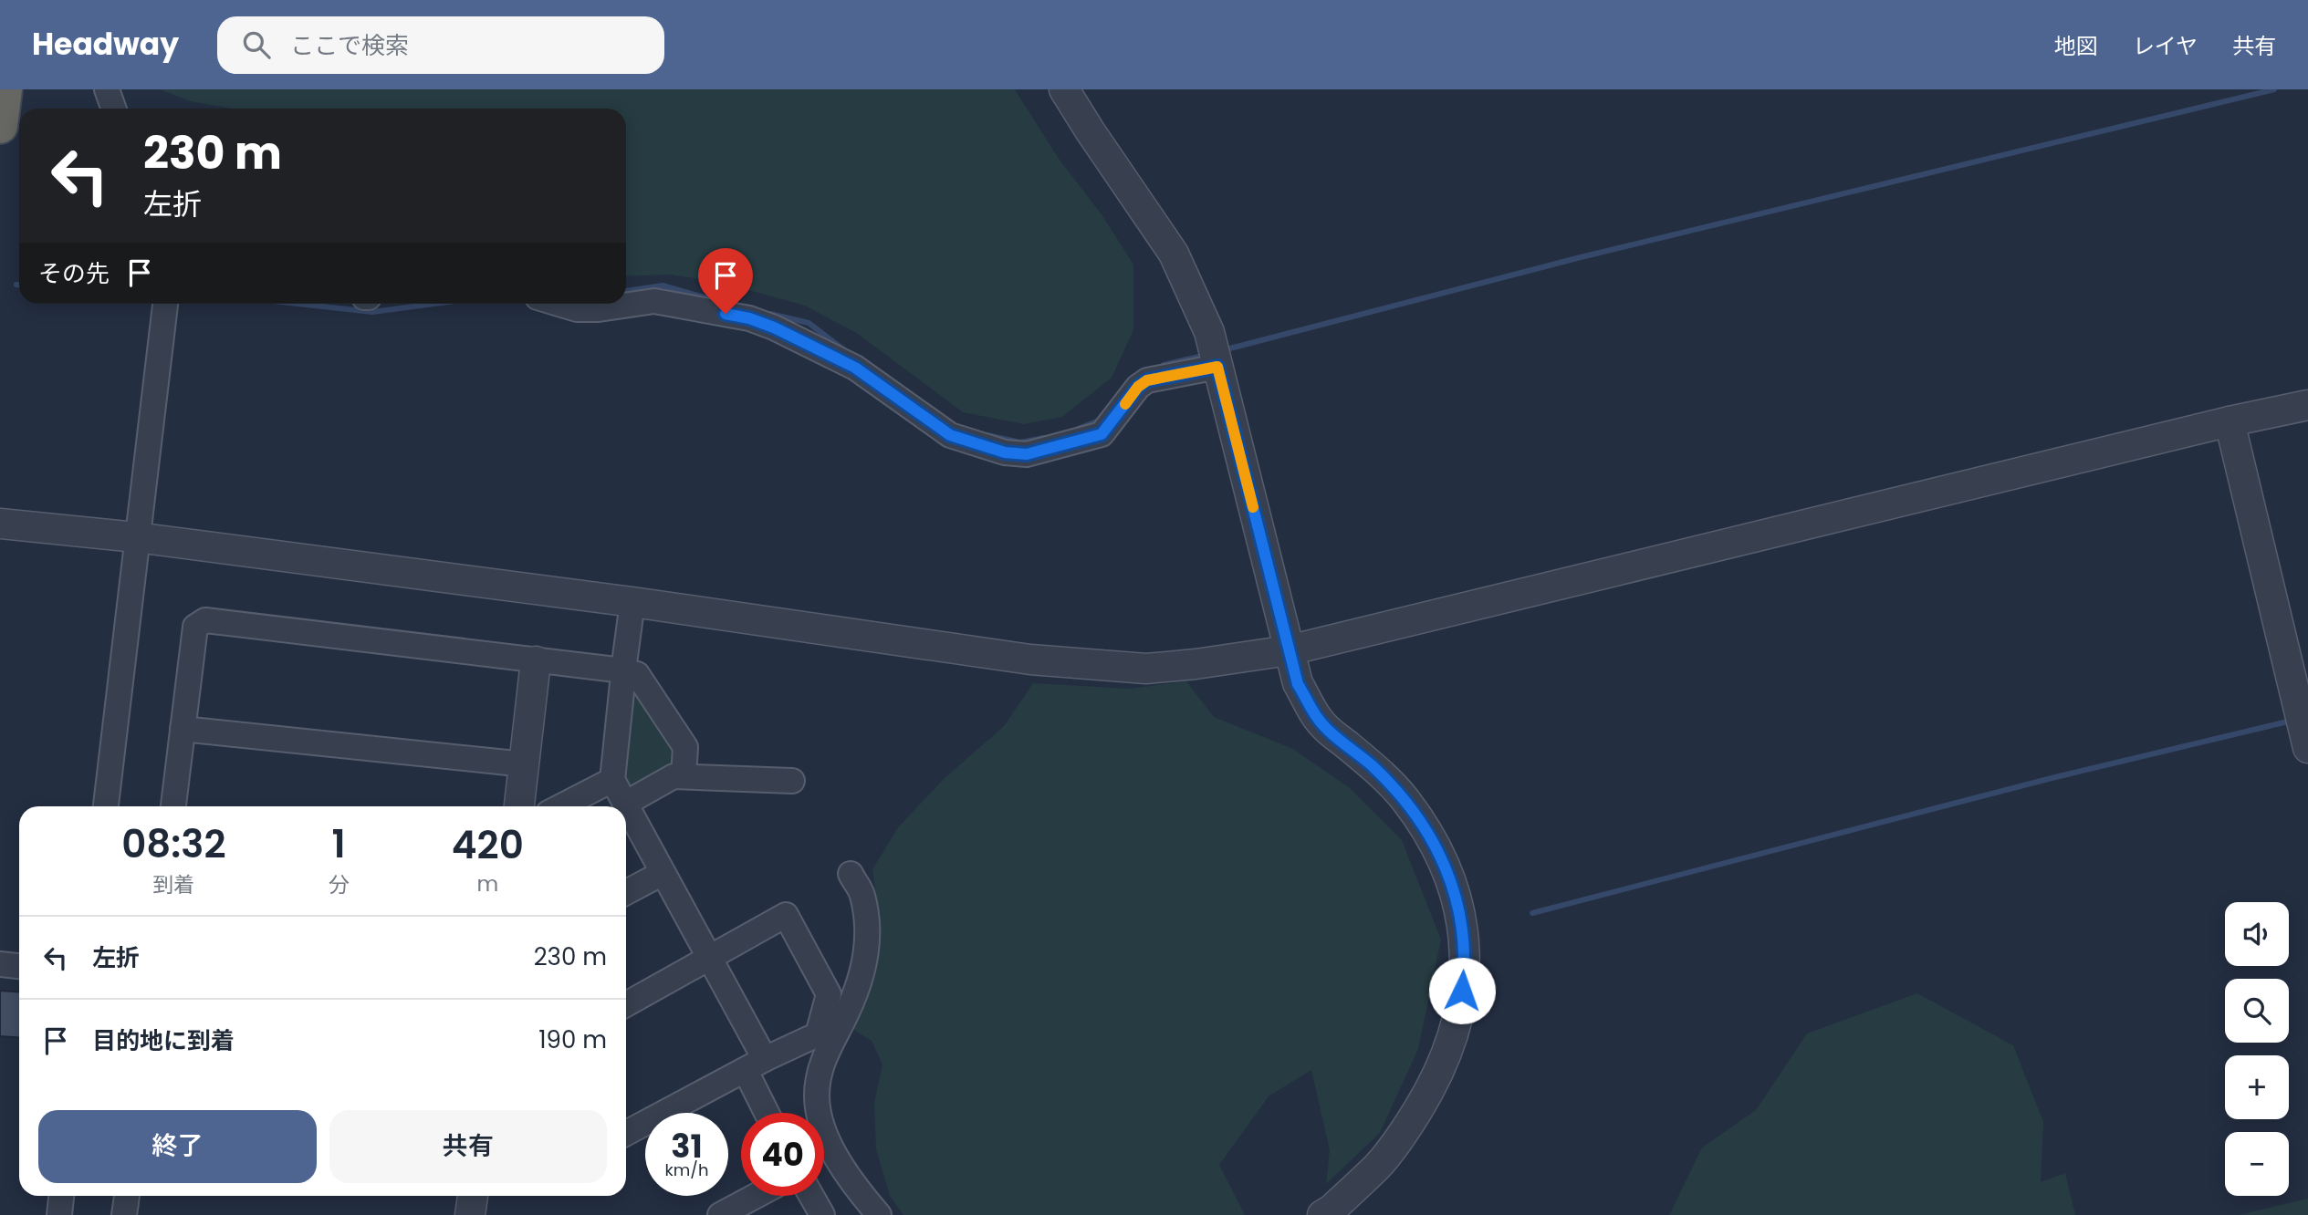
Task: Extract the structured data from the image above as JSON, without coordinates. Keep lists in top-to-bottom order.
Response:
{
  "page": {
    "header": "Headway",
    "search": "ここで検索",
    "nav": ["地図", "レイヤ", "共有"],
    "turn": ["230 m", "左折"],
    "then": "その先",
    "eta": [
      "08:32",
      "到着",
      "1",
      "分",
      "420",
      "m"
    ],
    "map_buttons": ["+", "−"],
    "list": [
      {
        "name": "左折",
        "value": "230 m"
      },
      {
        "name": "目的地に到着",
        "value": "190 m"
      }
    ],
    "buttons": ["終了", "共有"],
    "speed": "31 km/h",
    "limit": "40"
  }
}
